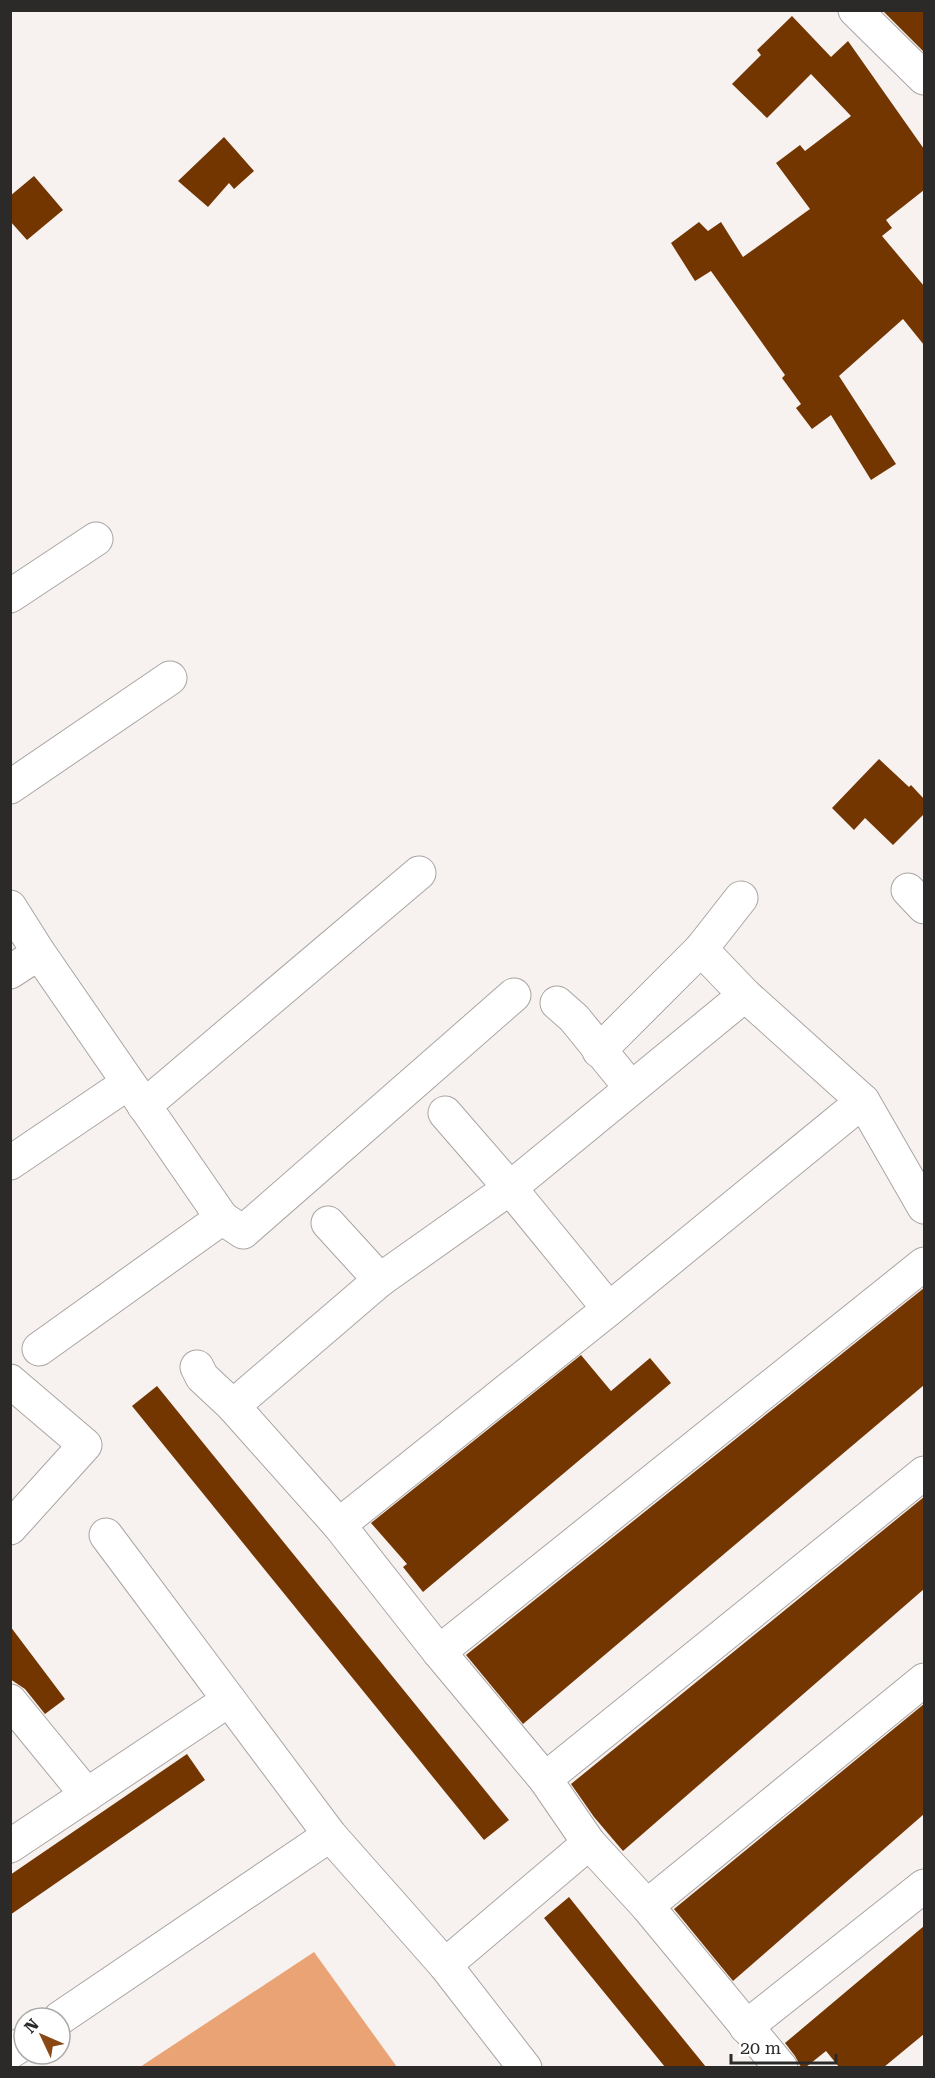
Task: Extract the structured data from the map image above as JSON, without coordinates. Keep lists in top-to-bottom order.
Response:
{
  "scale_bar": "20 m",
  "north": "top left"
}
